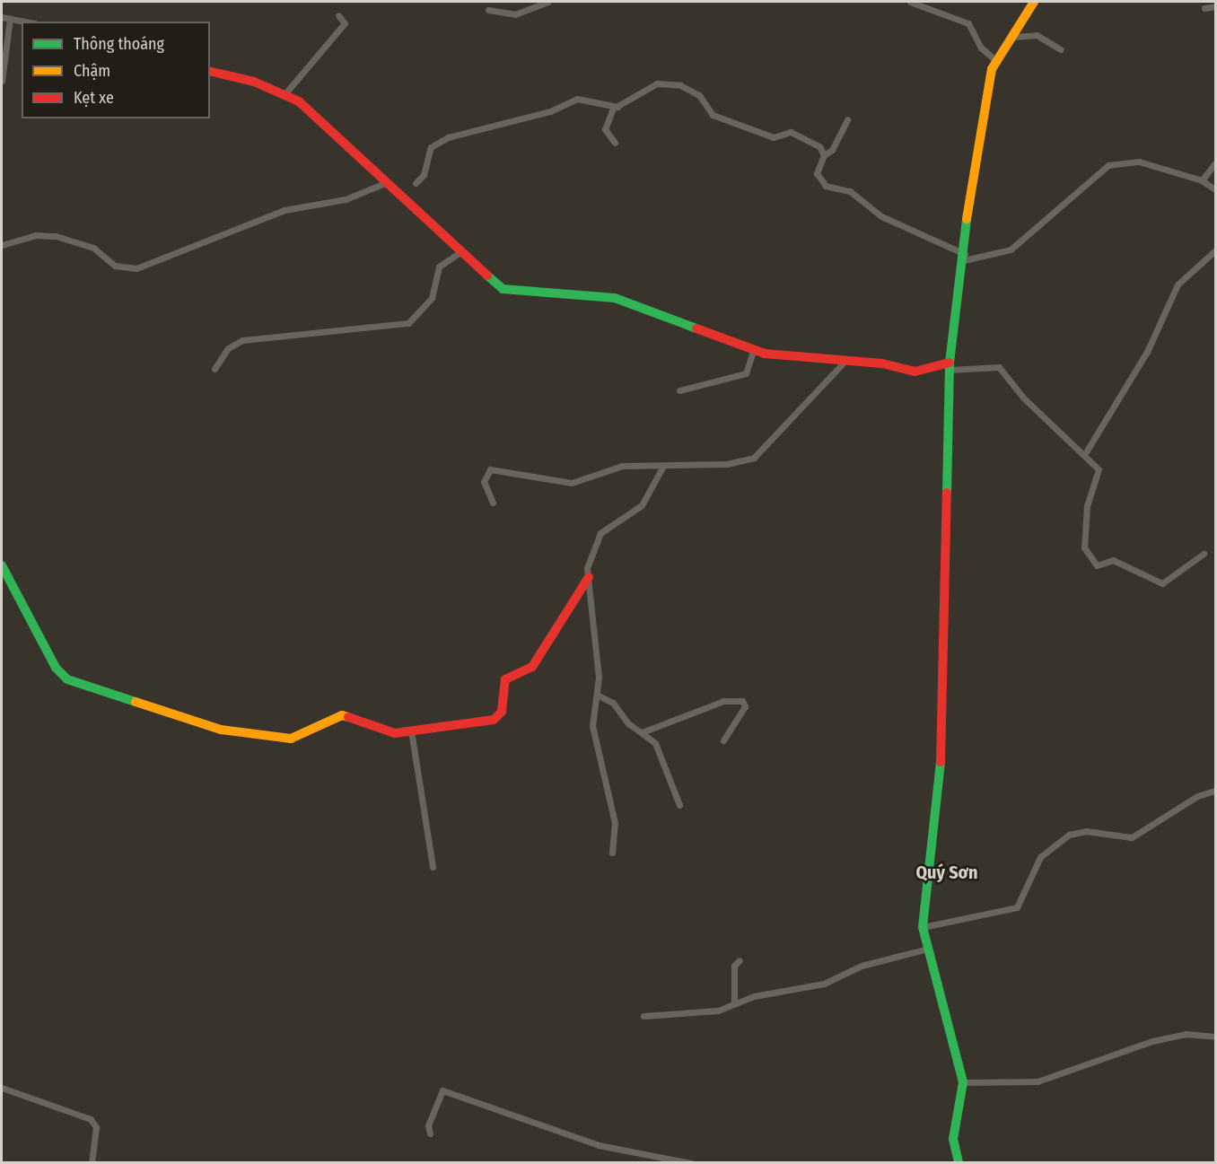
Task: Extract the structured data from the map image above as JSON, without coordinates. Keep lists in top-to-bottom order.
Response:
{
  "districts": ["Quý Sơn"],
  "legend": ["Thông thoáng", "Chậm", "Kẹt xe"]
}
